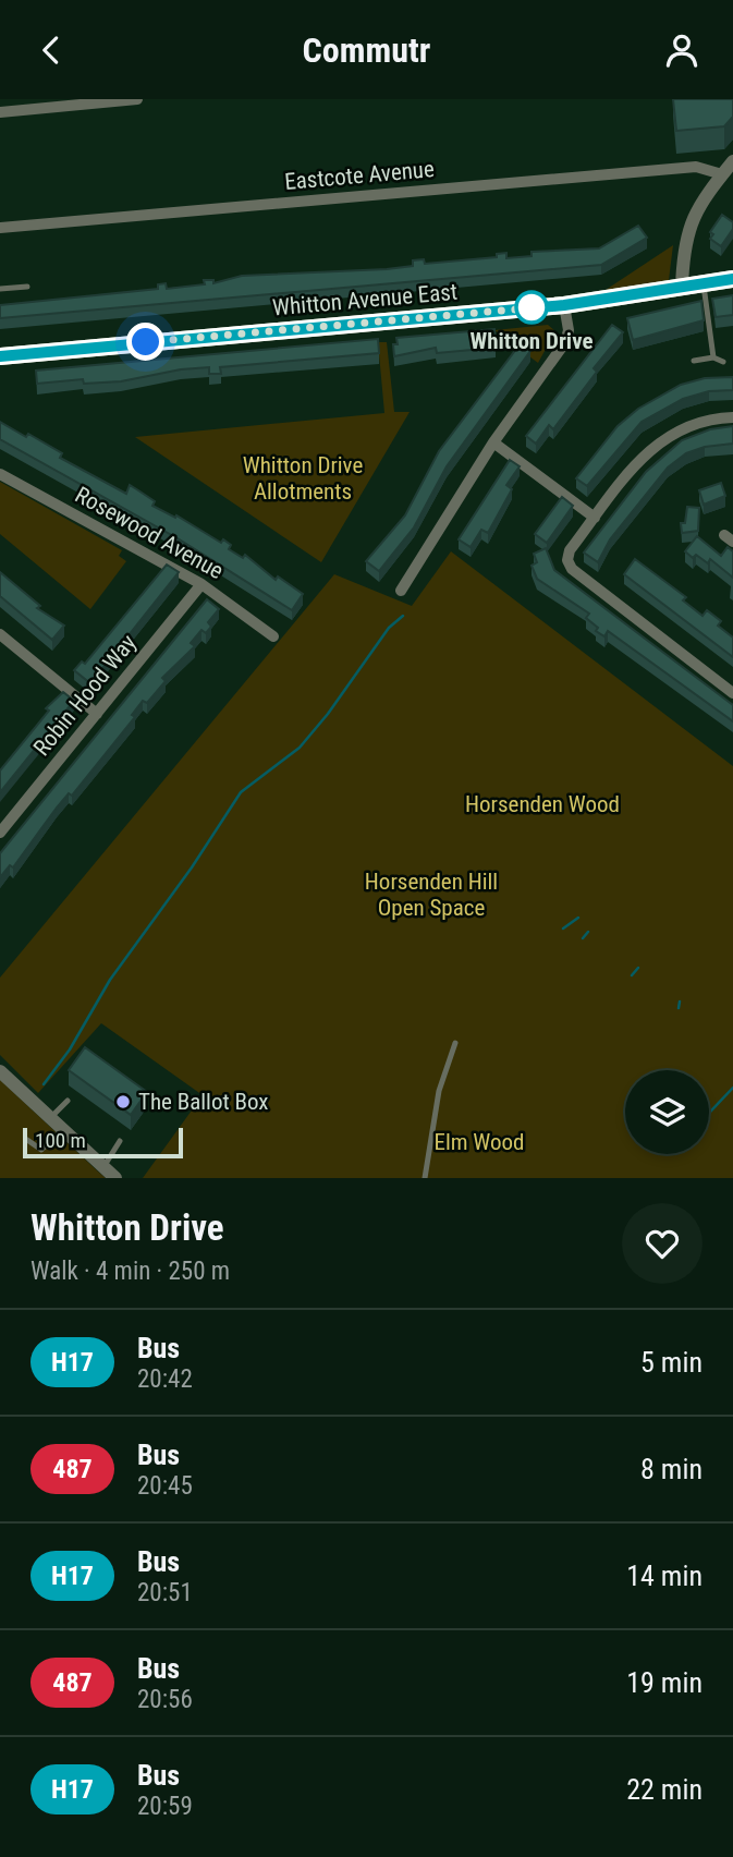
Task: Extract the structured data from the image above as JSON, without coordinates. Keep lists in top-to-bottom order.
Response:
{
  "streets": {
    "main road": ["Whitton Avenue East"],
    "street": ["Eastcote Avenue", "Rosewood Avenue", "Robin Hood Way"]
  },
  "crossings": [
    ["Rosewood Avenue", "Robin Hood Way"]
  ],
  "parks": [
    "Whitton Drive Allotments",
    "Horsenden Wood",
    "Horsenden Hill Open Space",
    "Elm Wood"
  ],
  "places": ["Whitton Drive", "The Ballot Box"],
  "lines": ["bus line H17"],
  "scale_bar": "100 m",
  "page": {
    "header": "Commutr",
    "scale": "100 m",
    "heading": ["Whitton Drive", "Walk · 4 min · 250 m"],
    "list": [
      {
        "mark": "H17",
        "name": "Bus",
        "note": "20:42",
        "value": "5 min"
      },
      {
        "mark": "487",
        "name": "Bus",
        "note": "20:45",
        "value": "8 min"
      },
      {
        "mark": "H17",
        "name": "Bus",
        "note": "20:51",
        "value": "14 min"
      },
      {
        "mark": "487",
        "name": "Bus",
        "note": "20:56",
        "value": "19 min"
      },
      {
        "mark": "H17",
        "name": "Bus",
        "note": "20:59",
        "value": "22 min"
      }
    ]
  }
}
